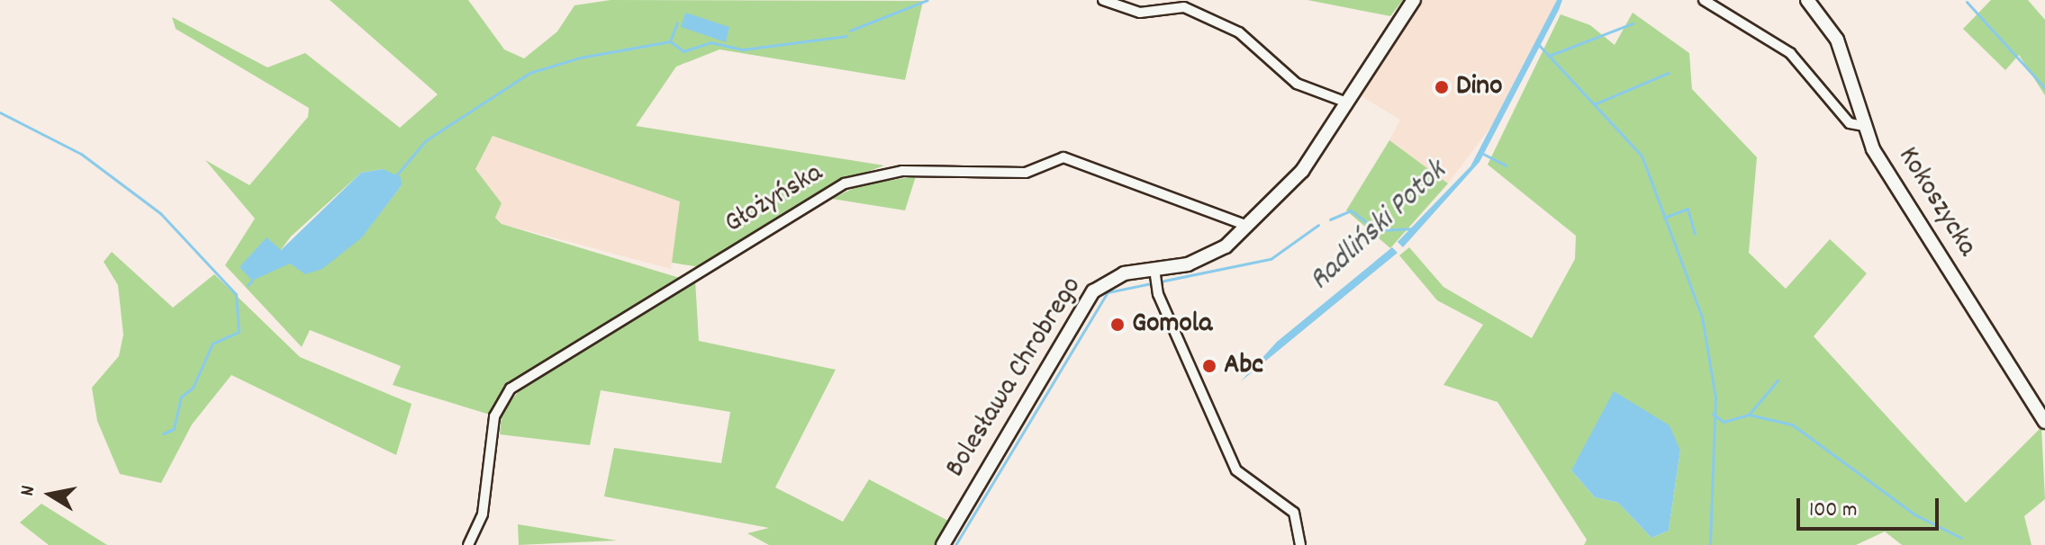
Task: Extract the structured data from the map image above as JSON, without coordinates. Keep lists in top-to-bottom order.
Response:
{
  "streets": {
    "street": ["Głożyńska", "Kokoszycka", "Bolesława Chrobrego"]
  },
  "crossings": [
    ["Głożyńska", "Bolesława Chrobrego"]
  ],
  "water": ["Radliński Potok"],
  "places": ["Dino", "Gomola", "Abc"],
  "scale_bar": "100 m",
  "north": "left"
}
